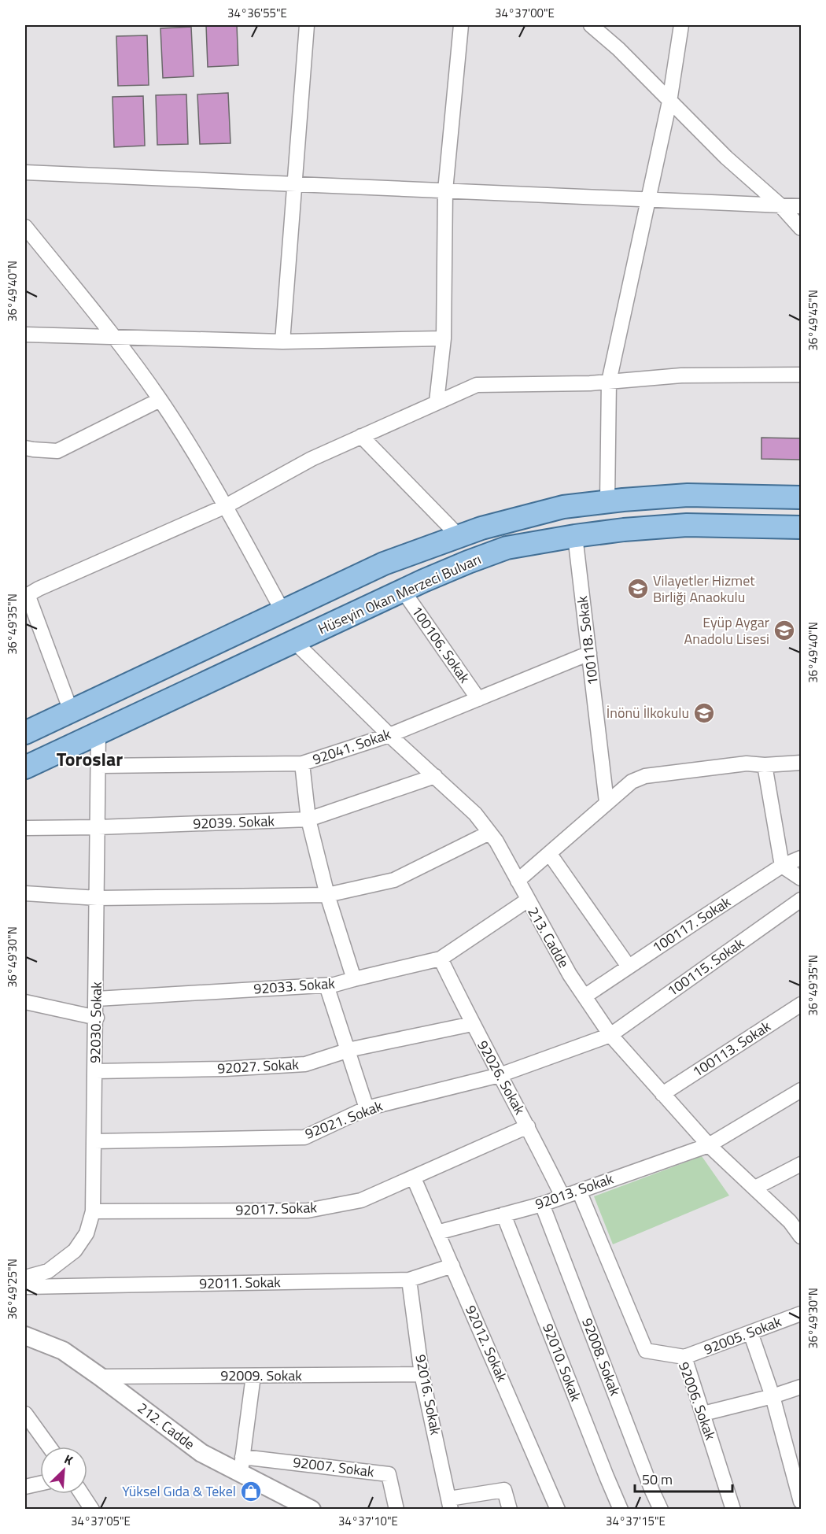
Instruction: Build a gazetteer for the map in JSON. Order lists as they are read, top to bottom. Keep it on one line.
{"streets":{"main road":["Hüseyin Okan Merzeci Bulvarı"],"street":["100118. Sokak","100106. Sokak","92041. Sokak","92039. Sokak","100117. Sokak","213. Cadde","100115. Sokak","92033. Sokak","92030. Sokak","100113. Sokak","92027. Sokak","92026. Sokak","92021. Sokak","92013. Sokak","92017. Sokak","92011. Sokak","92005. Sokak","92012. Sokak","92008. Sokak","92010. Sokak","92009. Sokak","92016. Sokak","92006. Sokak","212. Cadde","92007. Sokak"]},"crossings":[["Hüseyin Okan Merzeci Bulvarı","100118. Sokak"],["Hüseyin Okan Merzeci Bulvarı","100106. Sokak"],["Hüseyin Okan Merzeci Bulvarı","213. Cadde"],["Hüseyin Okan Merzeci Bulvarı","92030. Sokak"],["100118. Sokak","92041. Sokak"],["100106. Sokak","92041. Sokak"],["92041. Sokak","213. Cadde"],["92041. Sokak","92030. Sokak"],["92039. Sokak","213. Cadde"],["92039. Sokak","92030. Sokak"],["100117. Sokak","213. Cadde"],["213. Cadde","100115. Sokak"],["213. Cadde","92033. Sokak"],["213. Cadde","100113. Sokak"],["213. Cadde","92021. Sokak"],["213. Cadde","92013. Sokak"],["100115. Sokak","92021. Sokak"],["92033. Sokak","92030. Sokak"],["92033. Sokak","92026. Sokak"],["92030. Sokak","92027. Sokak"],["92030. Sokak","92021. Sokak"],["92030. Sokak","92017. Sokak"],["92027. Sokak","92026. Sokak"],["92026. Sokak","92021. Sokak"],["92026. Sokak","92013. Sokak"],["92026. Sokak","92017. Sokak"],["92013. Sokak","92012. Sokak"],["92013. Sokak","92008. Sokak"],["92013. Sokak","92010. Sokak"],["92013. Sokak","92006. Sokak"],["92017. Sokak","92012. Sokak"],["92011. Sokak","92012. Sokak"],["92011. Sokak","92016. Sokak"],["92005. Sokak","92006. Sokak"],["92009. Sokak","92016. Sokak"],["92009. Sokak","212. Cadde"],["212. Cadde","92007. Sokak"]],"districts":["Toroslar"],"places":{"school or university":["Vilayetler Hizmet Birliği Anaokulu","Eyüp Aygar Anadolu Lisesi","İnönü İlkokulu"],"shop":["Yüksel Gıda & Tekel"]},"scale_bar":"50 m","north":"top right","coordinates":["34°36'55\"E","34°37'00\"E","36°49'40\"N","36°49'45\"N","36°49'35\"N","36°49'30\"N","36°49'25\"N","34°37'05\"E","34°37'10\"E","34°37'15\"E"]}
